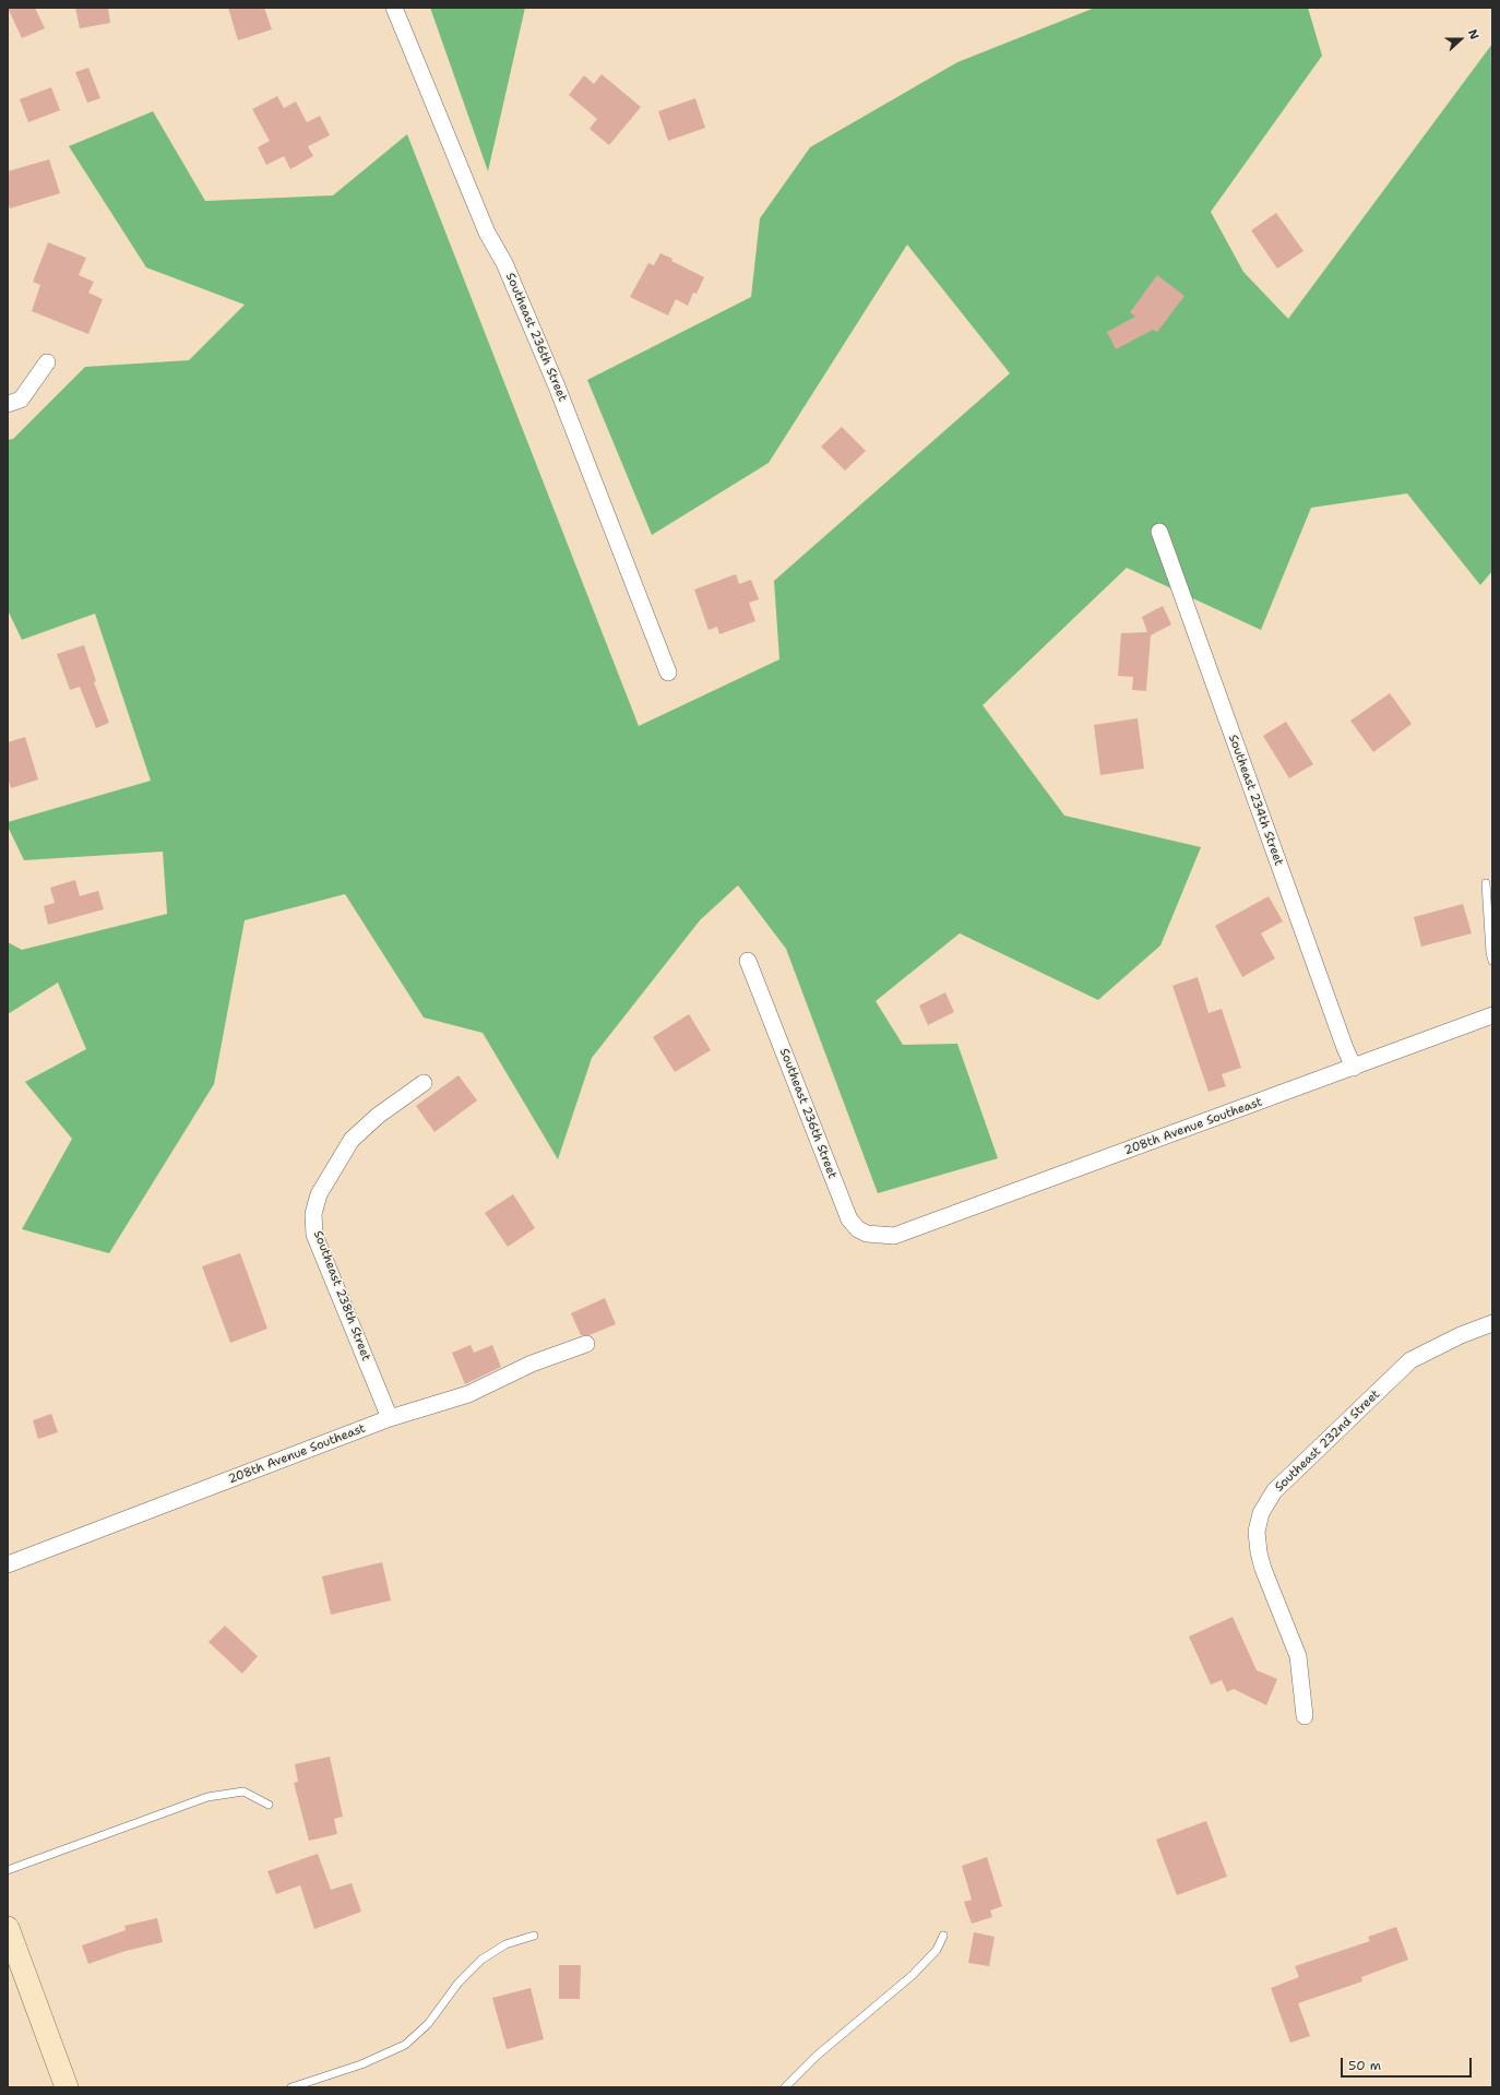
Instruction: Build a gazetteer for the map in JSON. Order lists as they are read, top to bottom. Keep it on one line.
{"streets":{"street":["Southeast 236th Street","Southeast 234th Street","208th Avenue Southeast","Southeast 238th Street","Southeast 232nd Street"]},"crossings":[["Southeast 236th Street","208th Avenue Southeast"],["Southeast 234th Street","208th Avenue Southeast"],["208th Avenue Southeast","Southeast 238th Street"]],"scale_bar":"50 m","north":"right"}
